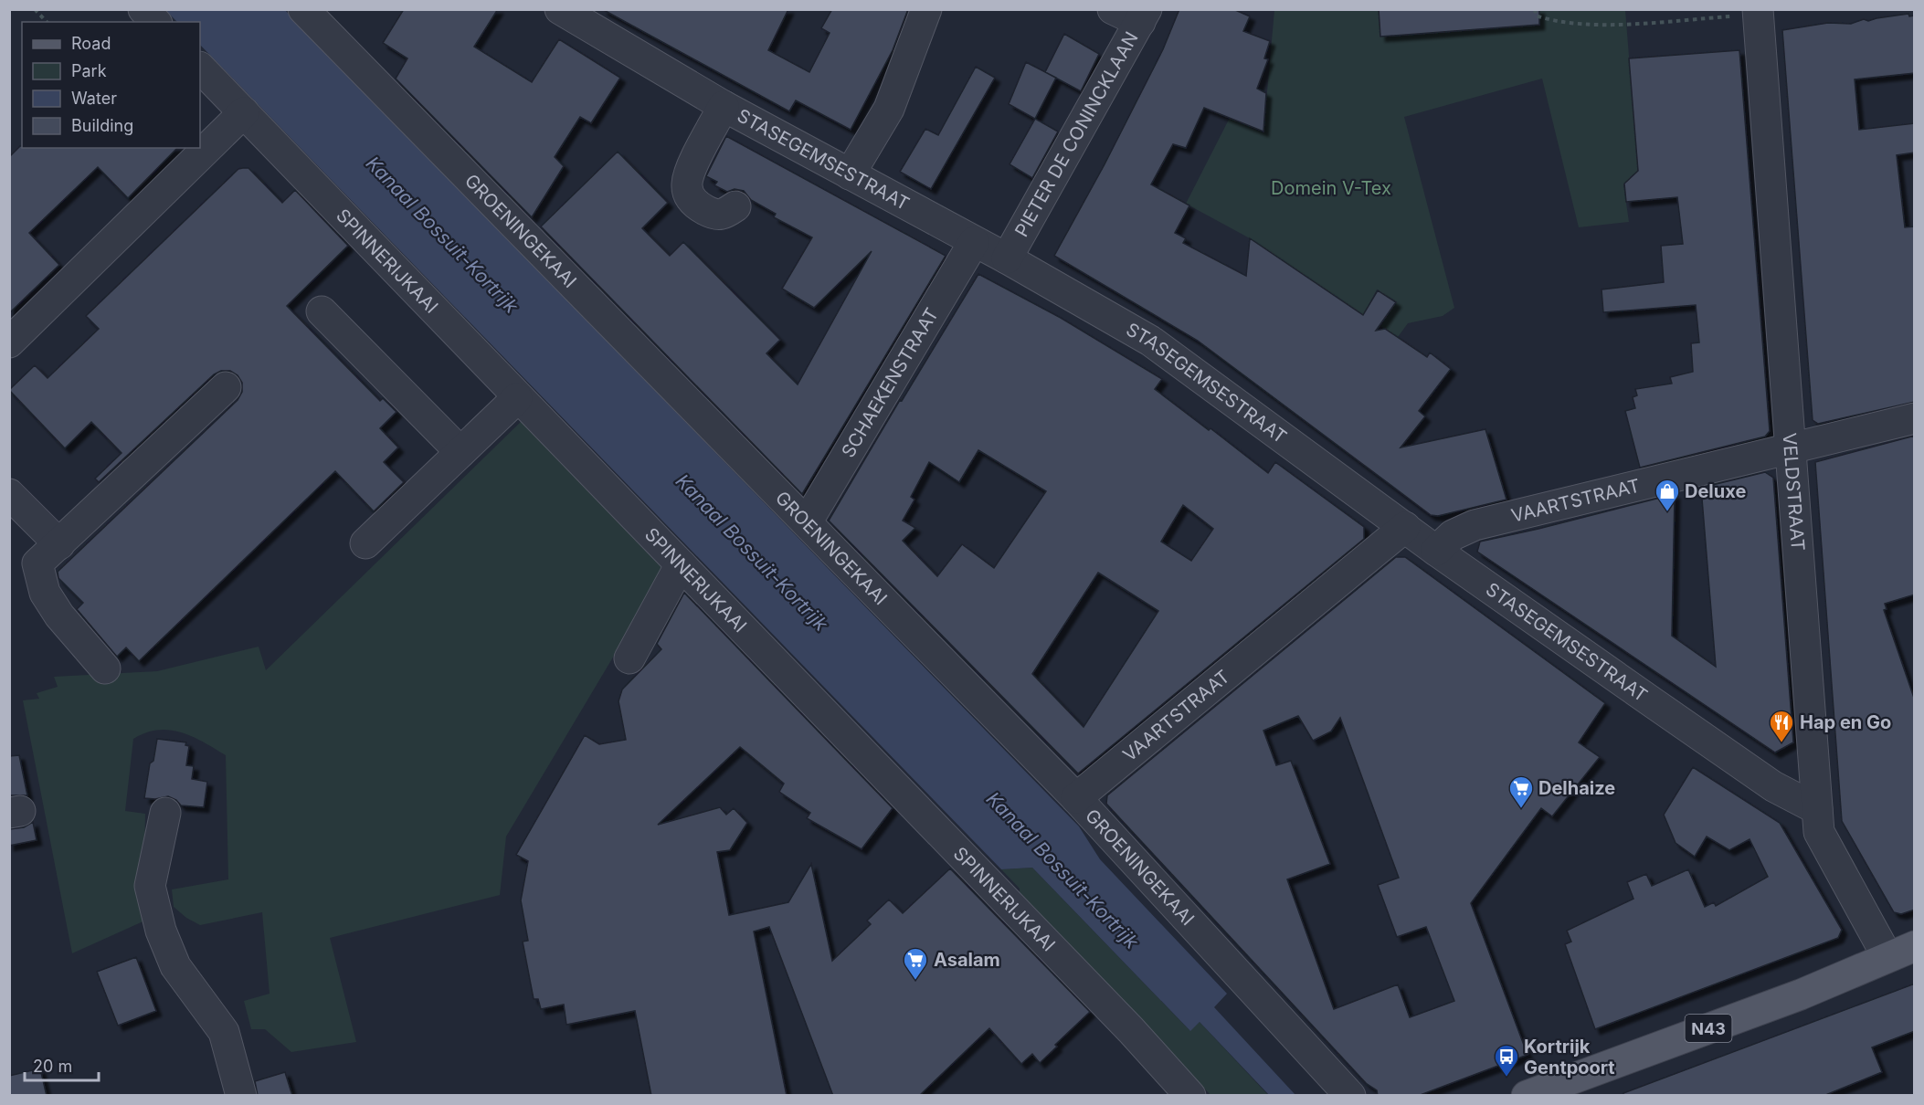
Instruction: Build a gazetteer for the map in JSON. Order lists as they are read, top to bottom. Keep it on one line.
{"streets":{"main road":["N43"],"street":["PIETER DE CONINCKLAAN","STASEGEMSESTRAAT","GROENINGEKAAI","SPINNERIJKAAI","SCHAEKENSTRAAT","VELDSTRAAT","VAARTSTRAAT"]},"crossings":[["PIETER DE CONINCKLAAN","STASEGEMSESTRAAT"],["STASEGEMSESTRAAT","SCHAEKENSTRAAT"],["STASEGEMSESTRAAT","VELDSTRAAT"],["STASEGEMSESTRAAT","VAARTSTRAAT"],["GROENINGEKAAI","SCHAEKENSTRAAT"],["GROENINGEKAAI","VAARTSTRAAT"],["VELDSTRAAT","VAARTSTRAAT"],["VELDSTRAAT","N43"]],"water":["Kanaal Bossuit-Kortrijk"],"parks":["Domein V-Tex"],"places":{"shop":["Deluxe"],"restaurant":["Hap en Go"],"supermarket":["Delhaize","Asalam"],"bus stop":["Kortrijk Gentpoort"]},"legend":["Road","Park","Water","Building"],"scale_bar":"20 m"}
